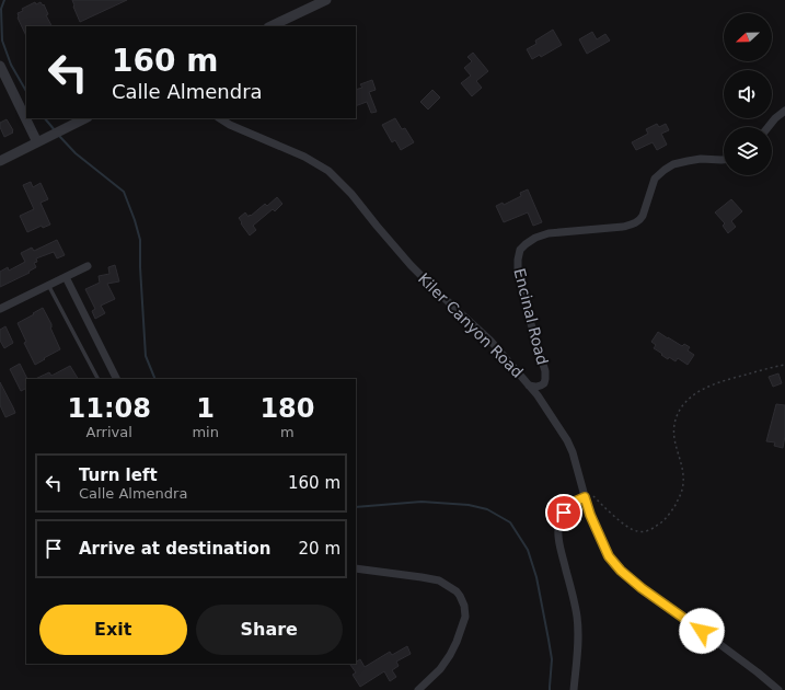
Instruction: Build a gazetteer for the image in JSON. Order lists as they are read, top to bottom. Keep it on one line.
{"streets":{"street":["Encinal Road","Kiler Canyon Road"]},"crossings":[["Encinal Road","Kiler Canyon Road"]],"north":"left","page":{"turn":["160 m","Calle Almendra"],"eta":["11:08","Arrival","1","min","180","m"],"list":[{"name":"Turn left","note":"Calle Almendra","value":"160 m"},{"name":"Arrive at destination","value":"20 m"}],"buttons":["Exit","Share"]}}
